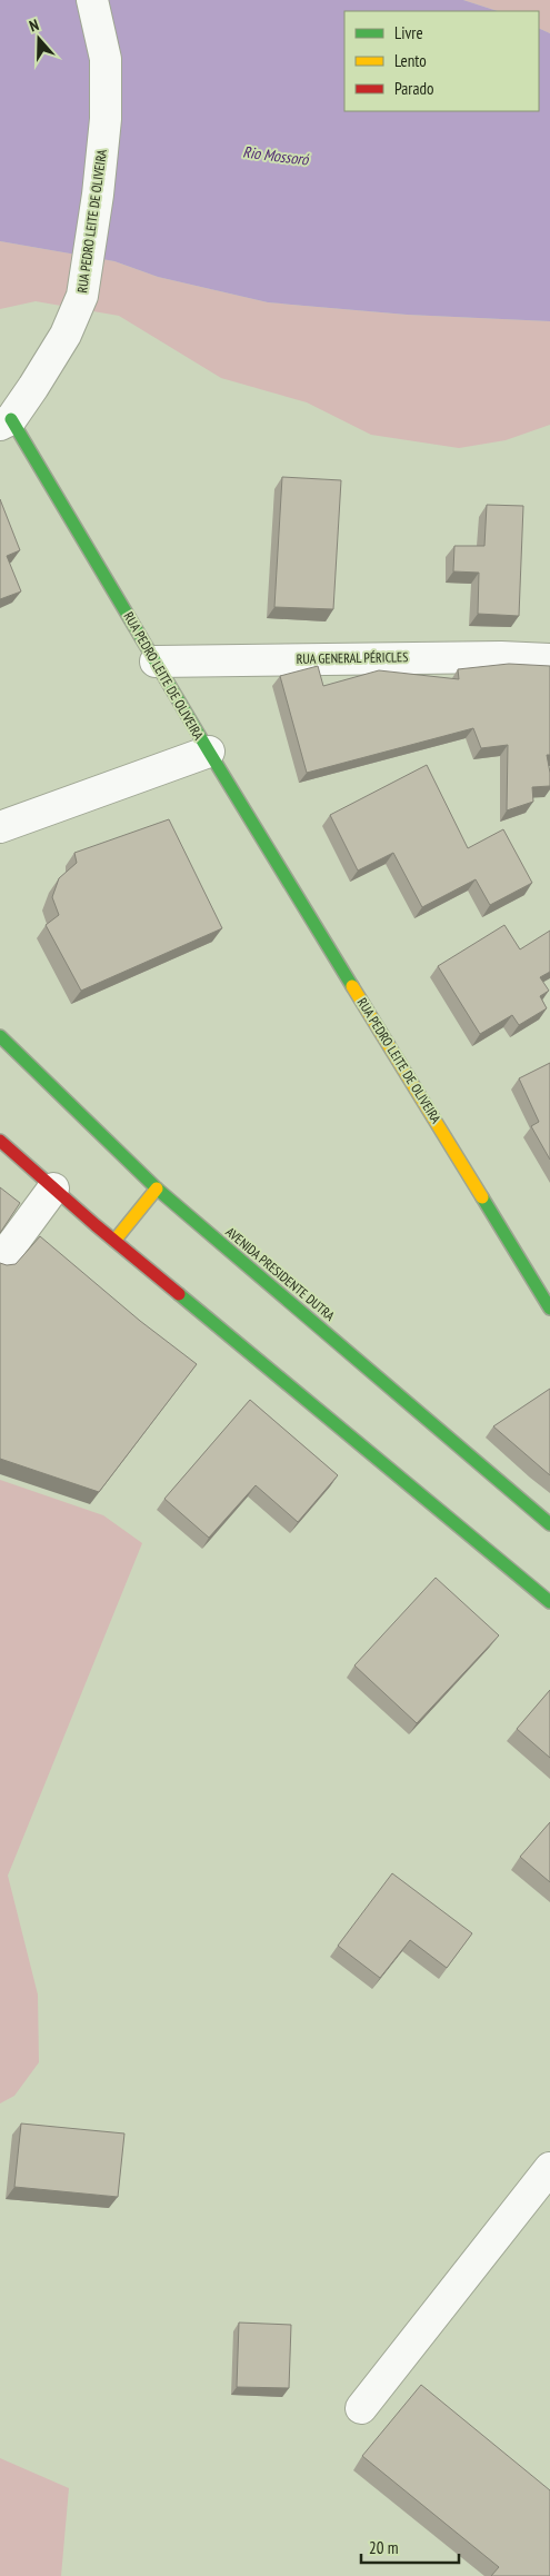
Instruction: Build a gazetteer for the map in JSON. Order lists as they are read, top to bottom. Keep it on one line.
{"streets":{"main road":["RUA PEDRO LEITE DE OLIVEIRA","AVENIDA PRESIDENTE DUTRA"],"street":["RUA GENERAL PÉRICLES"]},"crossings":[["RUA PEDRO LEITE DE OLIVEIRA","RUA GENERAL PÉRICLES"]],"water":["Rio Mossoró"],"legend":["Livre","Lento","Parado"],"scale_bar":"20 m","north":"top"}
